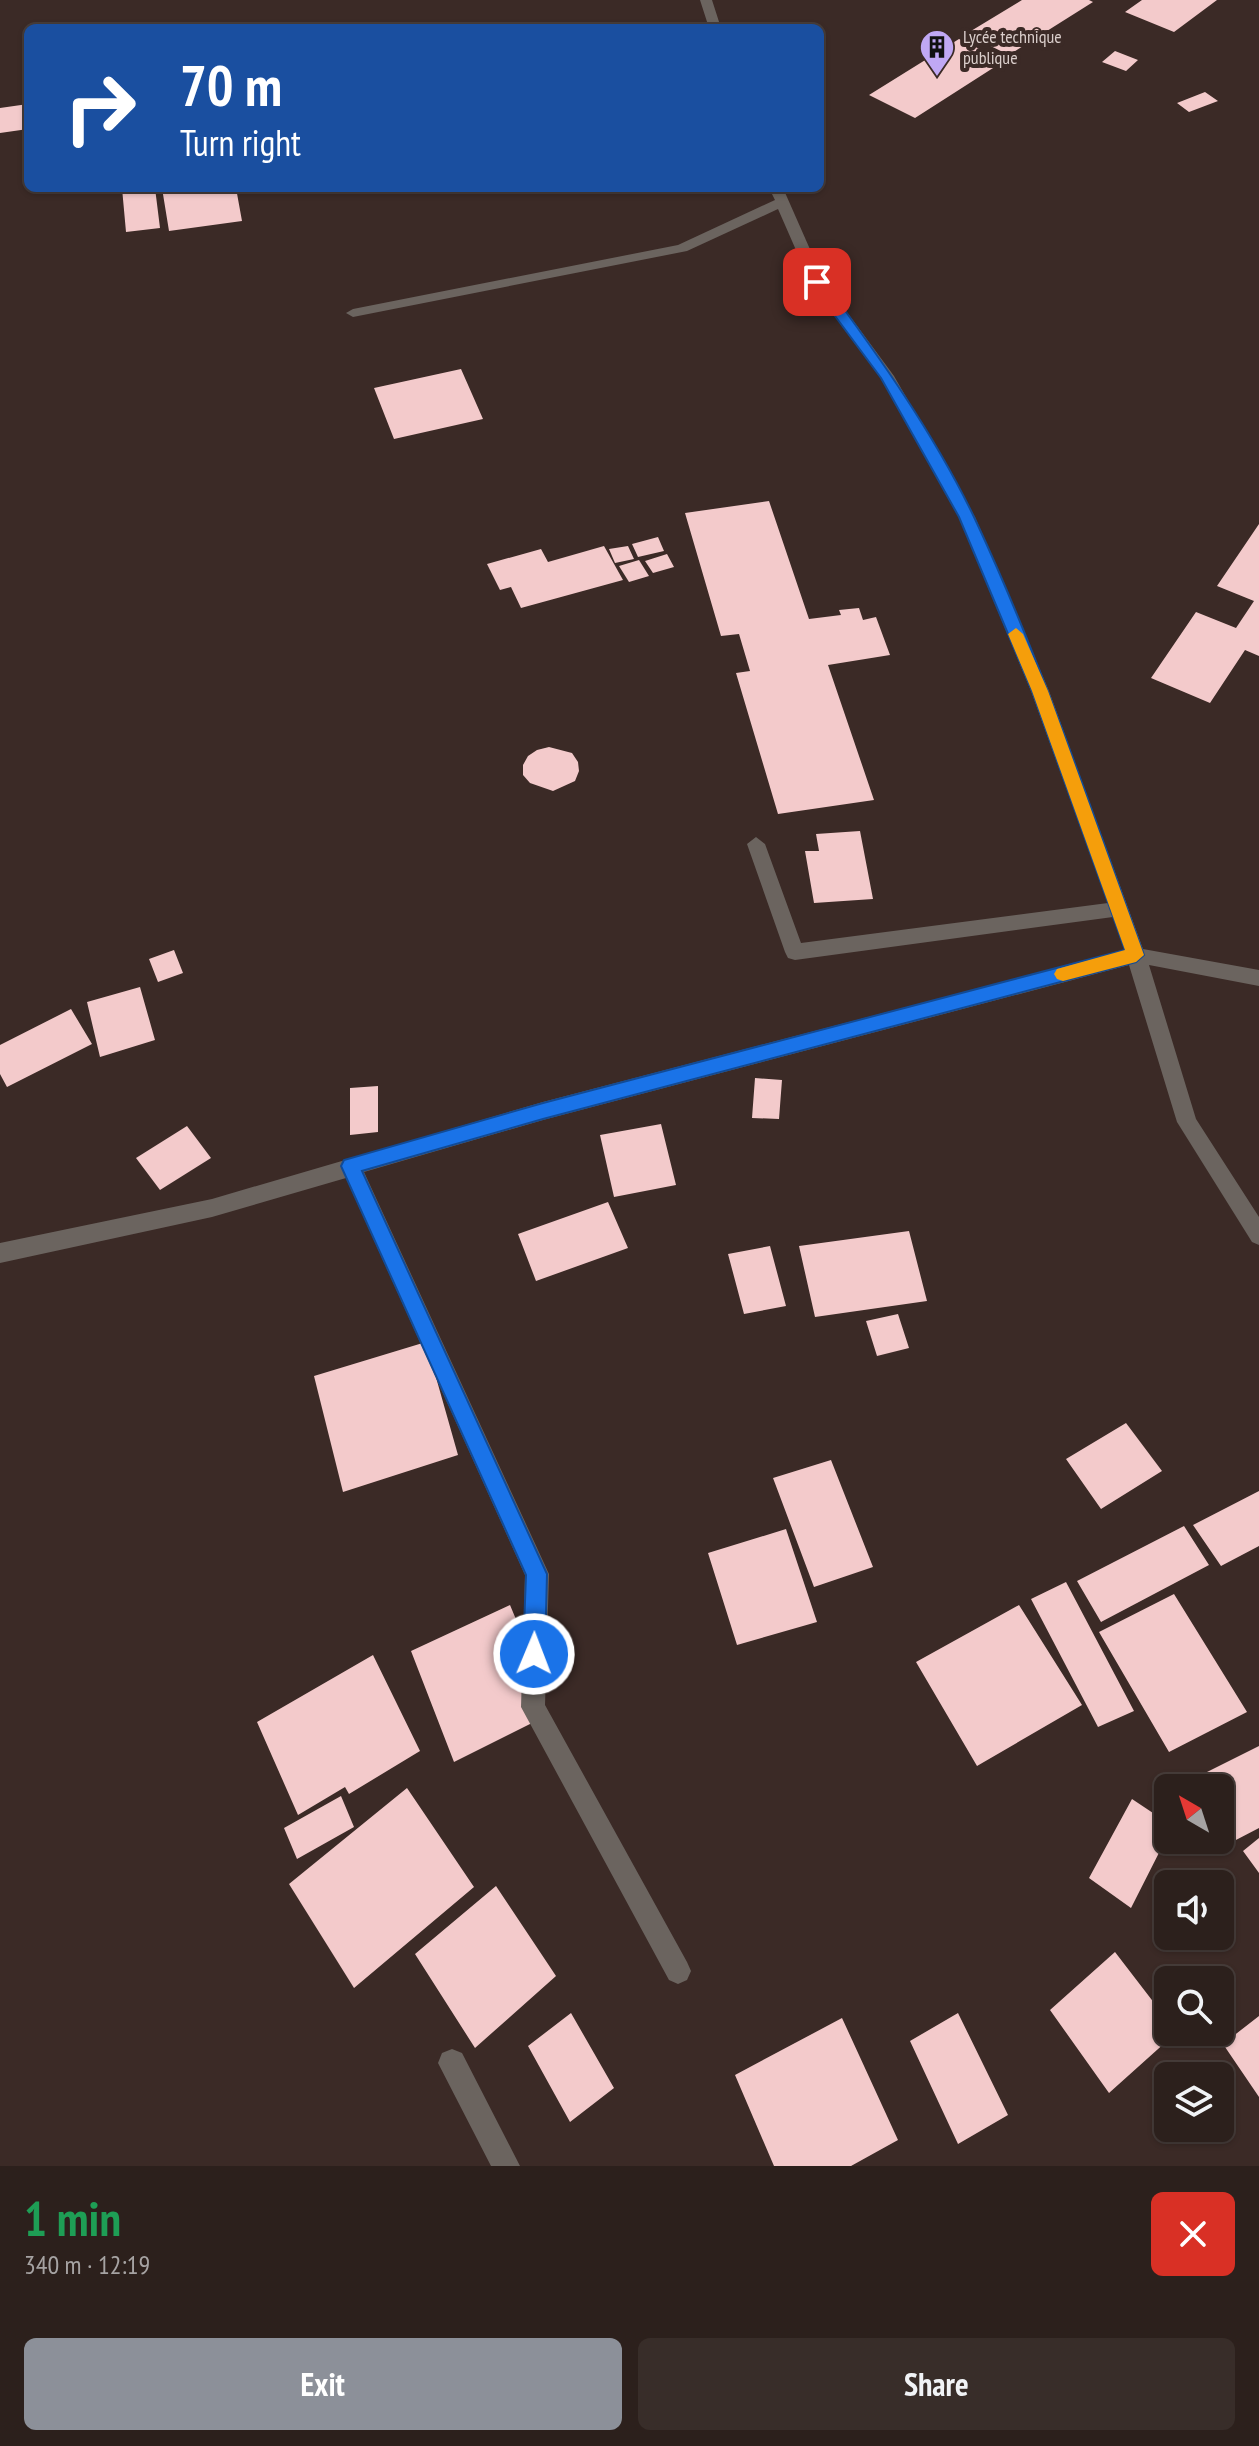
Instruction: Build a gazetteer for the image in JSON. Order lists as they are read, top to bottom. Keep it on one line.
{"places":{"building":["Lycée technique publique"]},"north":"top left","page":{"turn":["70 m","Turn right"],"heading":["1 min","340 m · 12:19"],"buttons":["Exit","Share"]}}
